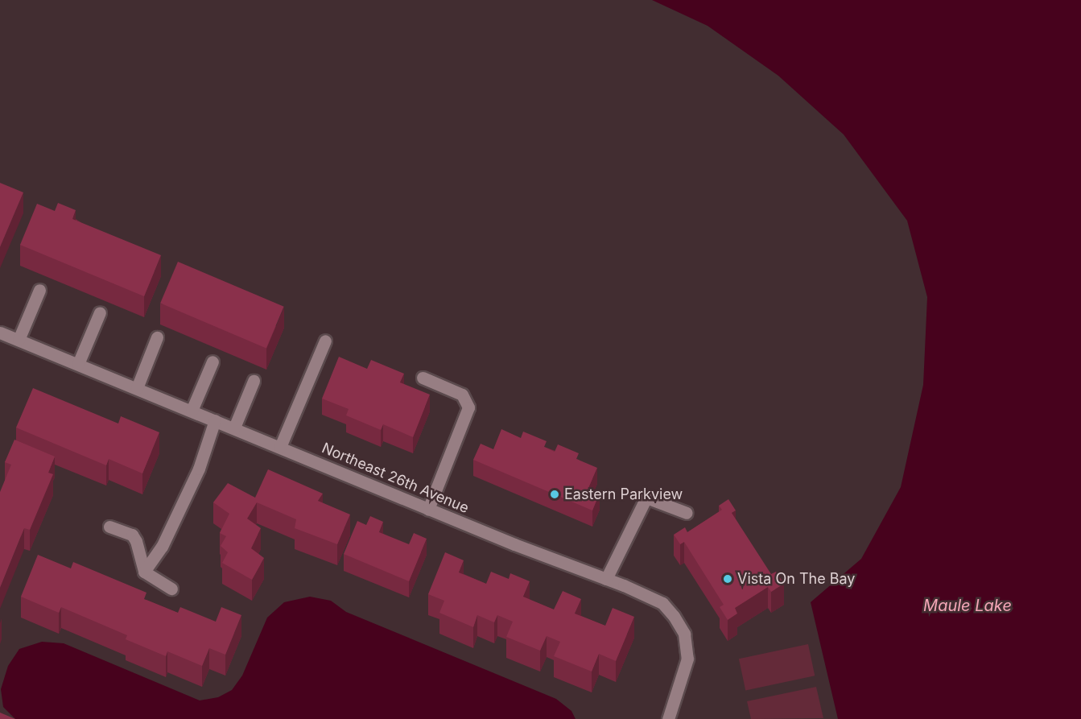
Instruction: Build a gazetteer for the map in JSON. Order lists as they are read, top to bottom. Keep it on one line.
{"streets":{"street":["Northeast 26th Avenue"]},"water":["Maule Lake"],"places":["Eastern Parkview","Vista On The Bay"]}
